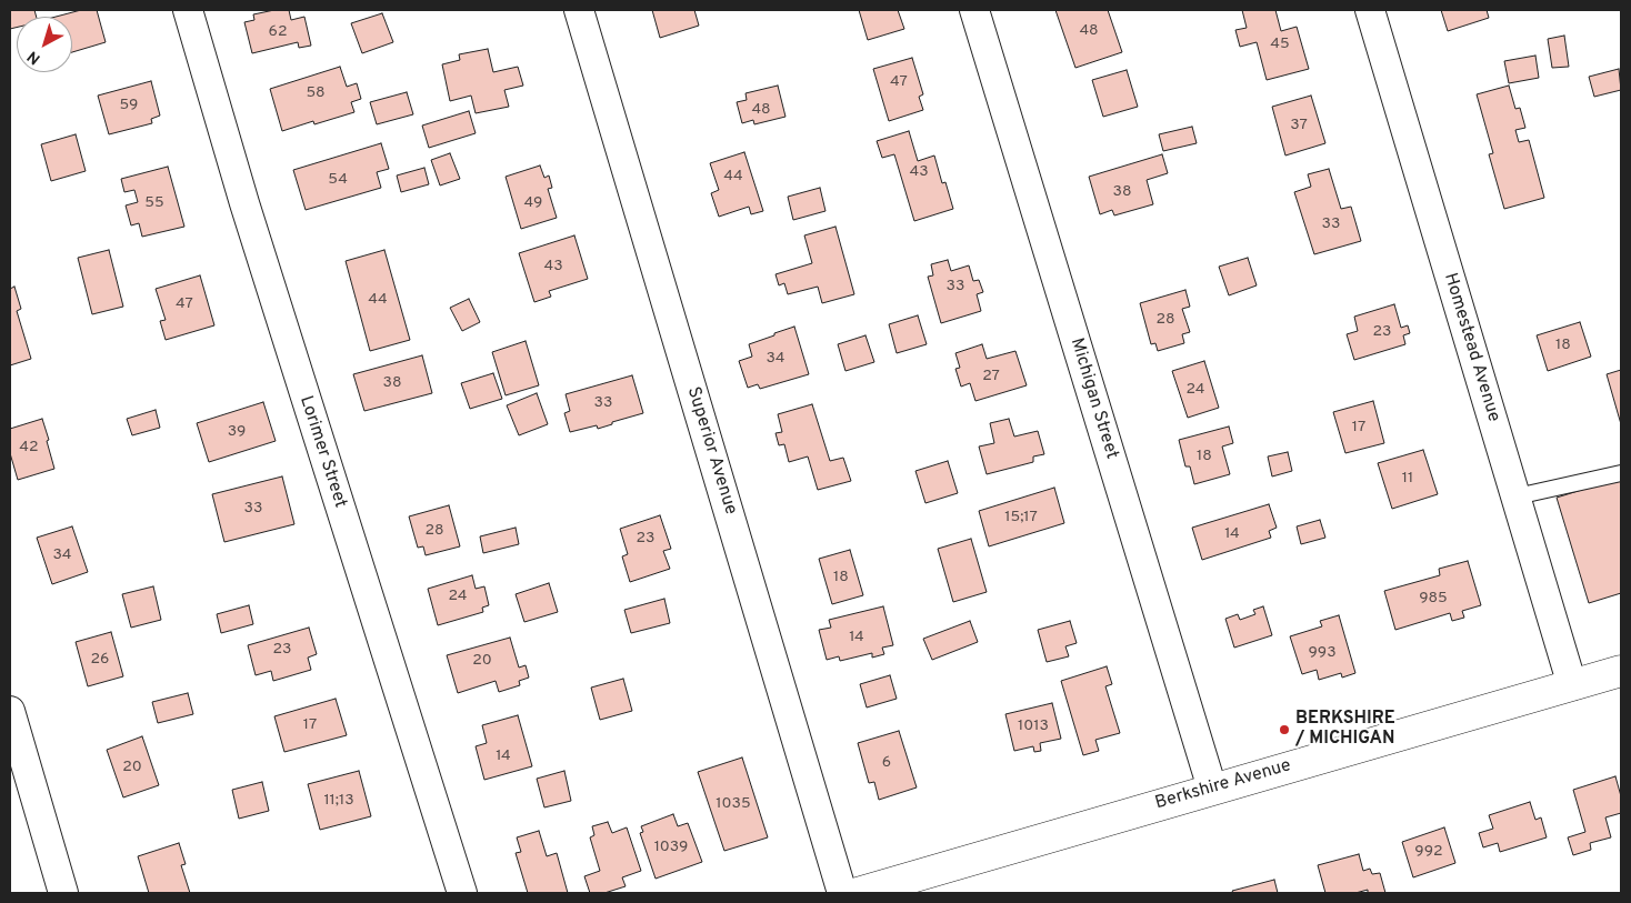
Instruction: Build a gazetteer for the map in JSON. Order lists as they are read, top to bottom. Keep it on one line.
{"streets":{"main road":["Berkshire Avenue"],"street":["Homestead Avenue","Michigan Street","Superior Avenue","Lorimer Street"]},"crossings":[["Homestead Avenue","Berkshire Avenue"],["Michigan Street","Berkshire Avenue"]],"places":["BERKSHIRE / MICHIGAN"],"house_numbers":["48","62","45","47","58","59","48","37","43","44","54","38","55","49","33","43","33","44","47","28","23","18","34","27","38","24","33","17","39","42","18","11","33","15;17","28","14","23","34","18","24","985","14","23","993","26","20","17","1013","14","6","20","11;13","1035","1039","992"],"north":"bottom left"}
